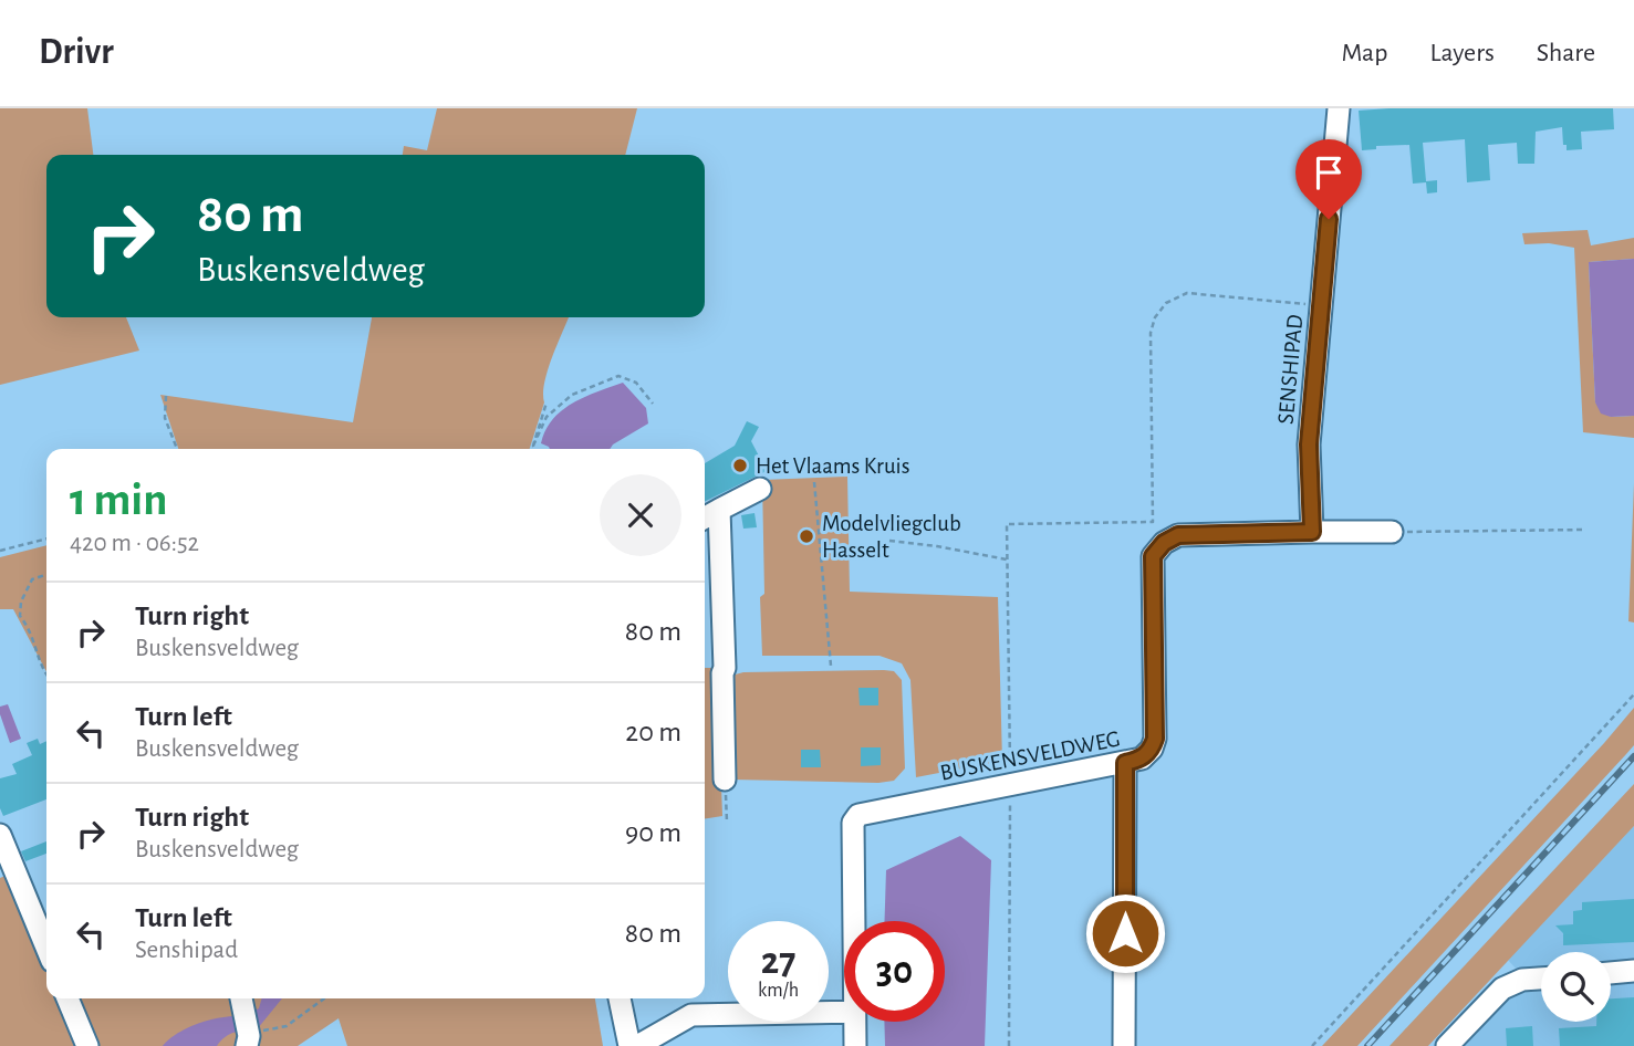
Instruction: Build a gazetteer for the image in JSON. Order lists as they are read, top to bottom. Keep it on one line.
{"streets":{"street":["SENSHIPAD","BUSKENSVELDWEG"]},"crossings":[["SENSHIPAD","BUSKENSVELDWEG"]],"places":["Het Vlaams Kruis","Modelvliegclub Hasselt"],"page":{"header":"Drivr","nav":["Map","Layers","Share"],"turn":["80 m","Buskensveldweg"],"heading":["1 min","420 m · 06:52"],"list":[{"name":"Turn right","note":"Buskensveldweg","value":"80 m"},{"name":"Turn left","note":"Buskensveldweg","value":"20 m"},{"name":"Turn right","note":"Buskensveldweg","value":"90 m"},{"name":"Turn left","note":"Senshipad","value":"80 m"}],"speed":"27 km/h","limit":"30"}}
